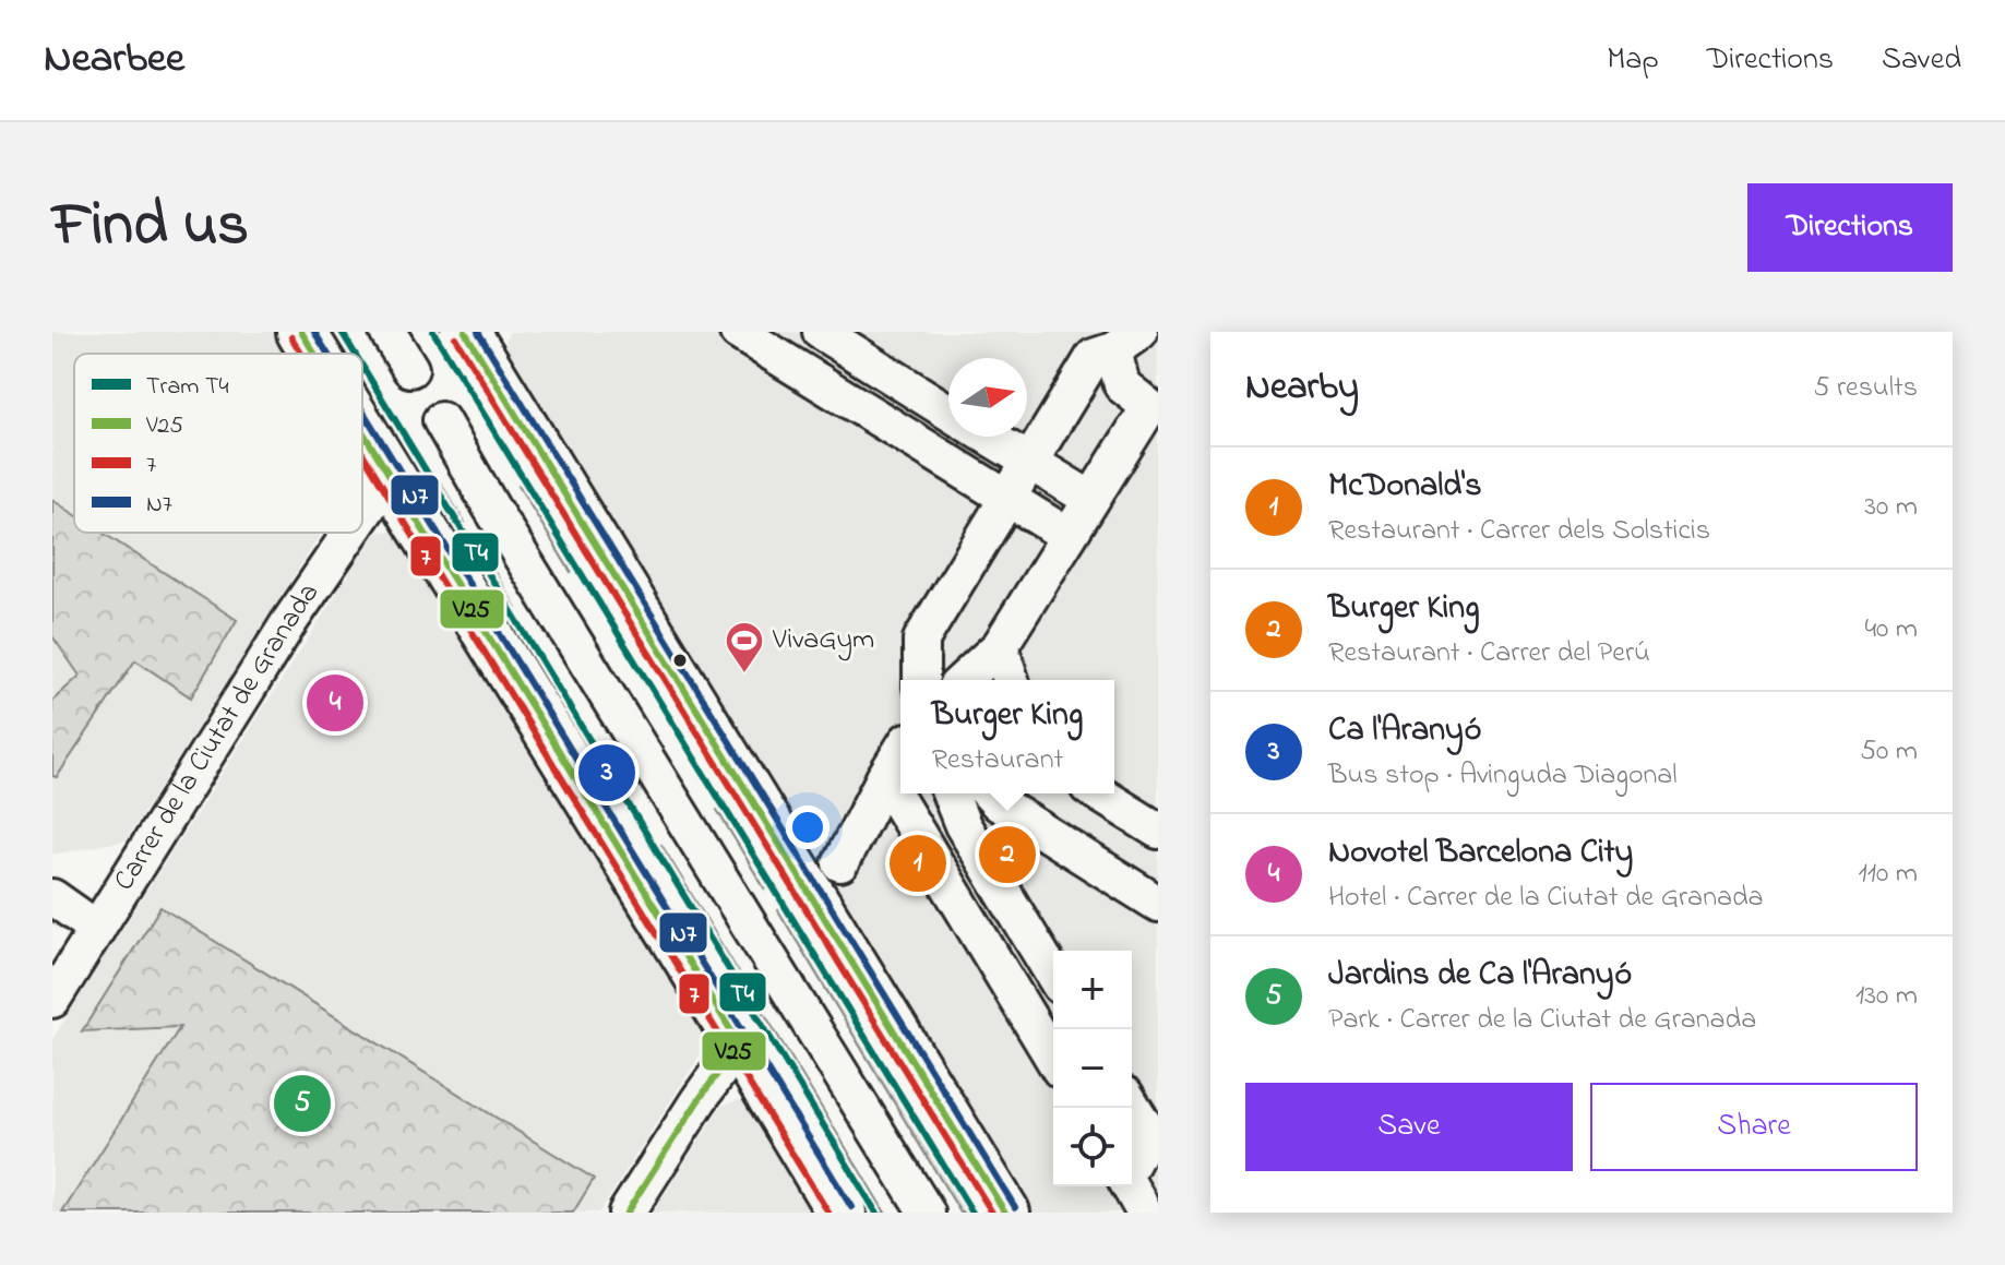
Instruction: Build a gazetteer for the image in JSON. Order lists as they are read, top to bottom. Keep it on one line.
{"streets":{"street":["Carrer de la Ciutat de Granada"]},"places":{"sports":["VivaGym"]},"lines":["tram line T4","transit line V25","transit line N7","transit line 7"],"legend":["Tram T4","V25","7","N7"],"north":"right","page":{"header":"Nearbee","nav":["Map","Directions","Saved"],"title":"Find us","buttons":["Directions",["Save","Share"]],"heading":["Nearby","5 results"],"list":[{"mark":"1","name":"McDonald's","note":"Restaurant · Carrer dels Solsticis","value":"30 m"},{"mark":"2","name":"Burger King","note":"Restaurant · Carrer del Perú","value":"40 m"},{"mark":"3","name":"Ca l'Aranyó","note":"Bus stop · Avinguda Diagonal","value":"50 m"},{"mark":"4","name":"Novotel Barcelona City","note":"Hotel · Carrer de la Ciutat de Granada","value":"110 m"},{"mark":"5","name":"Jardins de Ca l'Aranyó","note":"Park · Carrer de la Ciutat de Granada","value":"130 m"}],"pins":["4","3","2","1","5"],"popup":["Burger King","Restaurant"],"map_buttons":["+","−"]}}
